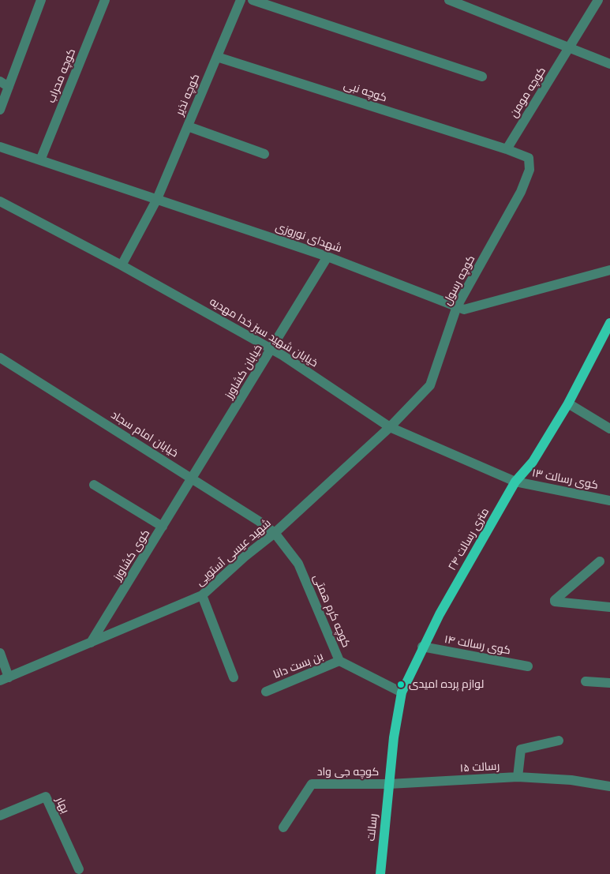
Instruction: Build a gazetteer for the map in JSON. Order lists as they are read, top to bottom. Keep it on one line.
{"streets":{"main road":["۲۴ متری رسالت","رسالت"],"street":["کوچه محراب","کوچه نبی","کوچه مومن","کوچه نذیر","شهدای نوروزی","کوچه رسول","خیابان شهید سبز خدا مهدیه","خیابان کشاورز","خیابان امام سجاد","کوی رسالت ۱۳","شهید عیسی آستویی","کوی کشاورز","کوچه کرم همتی","کوی رسالت ۱۴","بن بست دانا","رسالت ۱۵","کوچه جی واد","بهار"]},"crossings":[["کوچه محراب","شهدای نوروزی"],["کوچه نبی","کوچه مومن"],["کوچه نبی","کوچه نذیر"],["کوچه نبی","کوچه رسول"],["کوچه مومن","کوچه رسول"],["کوچه نذیر","شهدای نوروزی"],["کوچه نذیر","خیابان شهید سبز خدا مهدیه"],["شهدای نوروزی","کوچه رسول"],["شهدای نوروزی","خیابان کشاورز"],["کوچه رسول","خیابان شهید سبز خدا مهدیه"],["کوچه رسول","شهید عیسی آستویی"],["خیابان شهید سبز خدا مهدیه","خیابان کشاورز"],["خیابان شهید سبز خدا مهدیه","کوی رسالت ۱۳"],["خیابان شهید سبز خدا مهدیه","۲۴ متری رسالت"],["خیابان شهید سبز خدا مهدیه","شهید عیسی آستویی"],["خیابان کشاورز","خیابان امام سجاد"],["خیابان کشاورز","کوی کشاورز"],["خیابان امام سجاد","شهید عیسی آستویی"],["خیابان امام سجاد","کوی کشاورز"],["خیابان امام سجاد","کوچه کرم همتی"],["کوی رسالت ۱۳","۲۴ متری رسالت"],["۲۴ متری رسالت","کوچه کرم همتی"],["۲۴ متری رسالت","کوی رسالت ۱۴"],["۲۴ متری رسالت","رسالت ۱۵"],["۲۴ متری رسالت","کوچه جی واد"],["۲۴ متری رسالت","رسالت"],["شهید عیسی آستویی","کوی کشاورز"],["شهید عیسی آستویی","کوچه کرم همتی"],["کوچه کرم همتی","بن بست دانا"],["رسالت ۱۵","کوچه جی واد"],["رسالت ۱۵","رسالت"],["کوچه جی واد","رسالت"]],"places":["لوازم پرده امیدی"]}
